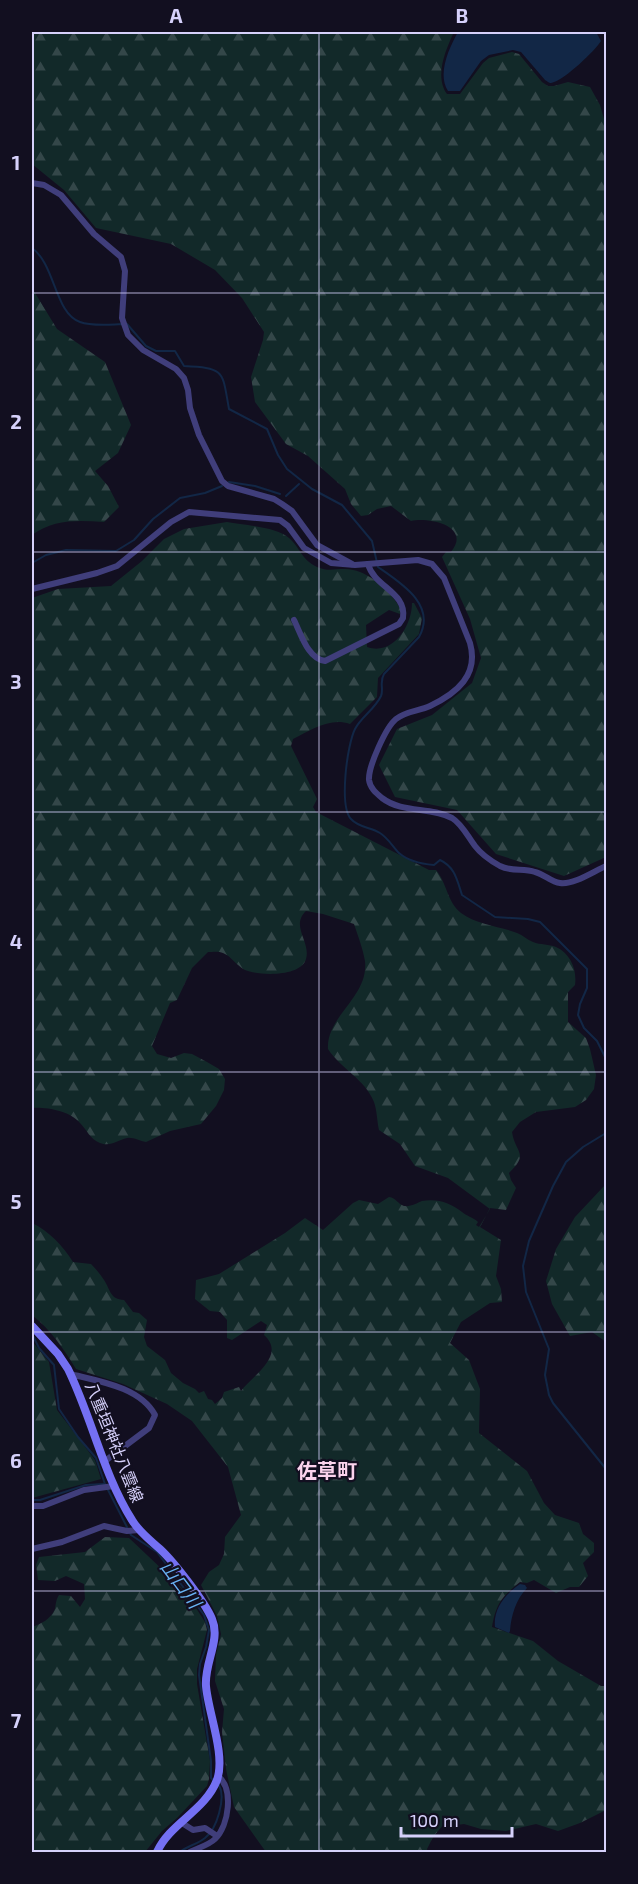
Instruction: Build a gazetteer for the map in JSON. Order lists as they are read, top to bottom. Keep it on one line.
{"streets":{"main road":["八重垣神社八雲線"]},"districts":["佐草町"],"water":["山口川"],"scale_bar":"100 m","grid":{"columns":["A","B"],"rows":["1","2","3","4","5","6","7"]}}
